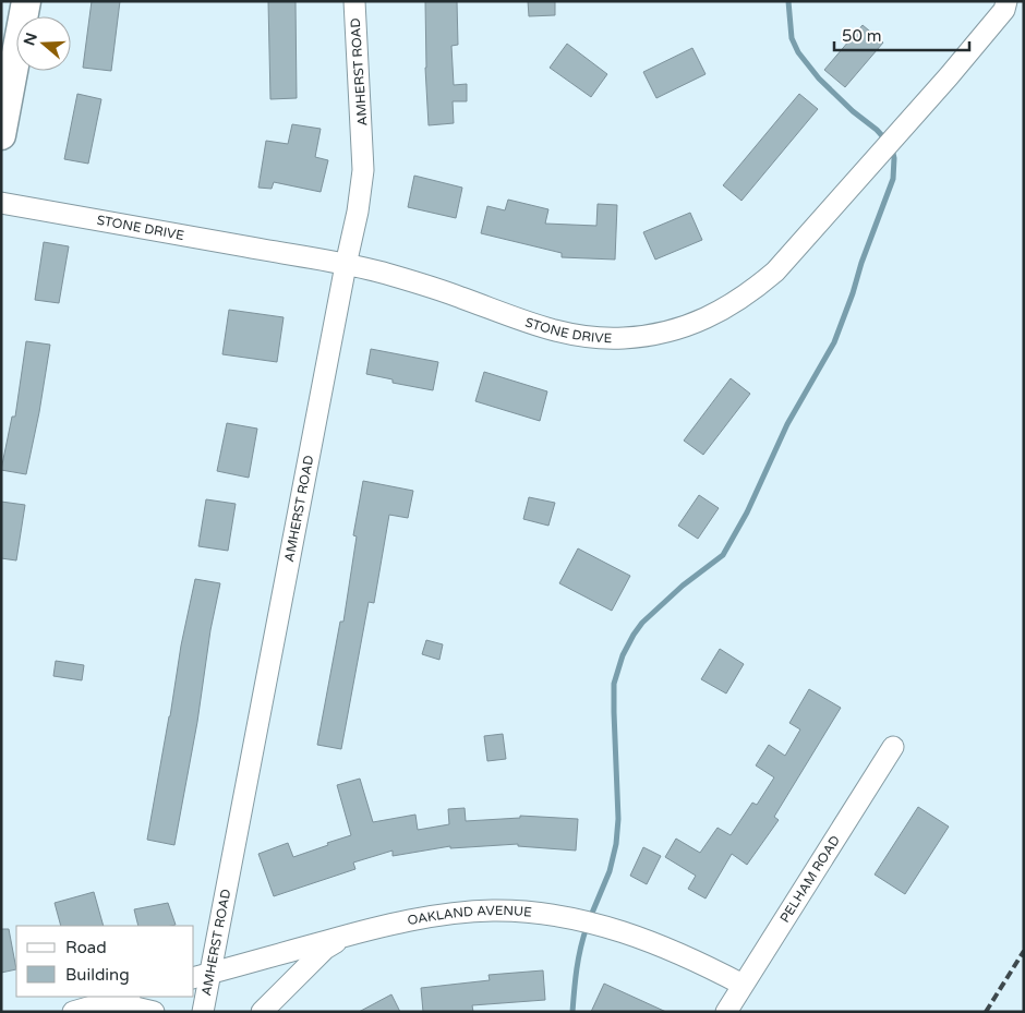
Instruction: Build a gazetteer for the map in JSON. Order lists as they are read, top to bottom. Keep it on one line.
{"streets":{"street":["AMHERST ROAD","STONE DRIVE","PELHAM ROAD","OAKLAND AVENUE"]},"crossings":[["AMHERST ROAD","STONE DRIVE"],["AMHERST ROAD","OAKLAND AVENUE"],["PELHAM ROAD","OAKLAND AVENUE"]],"legend":["Road","Building"],"scale_bar":"50 m","north":"left"}
